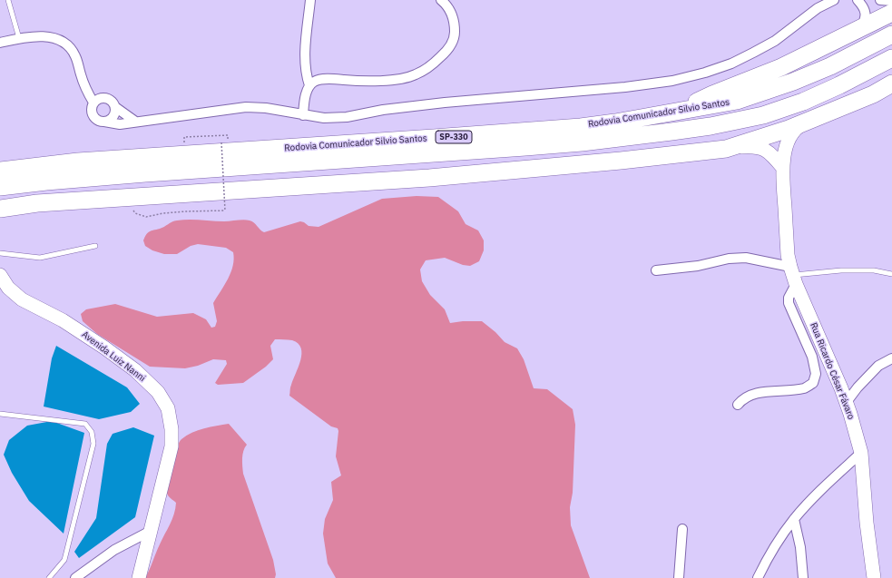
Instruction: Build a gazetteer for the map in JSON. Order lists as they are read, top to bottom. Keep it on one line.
{"streets":{"highway":["Rodovia Comunicador Silvio Santos","SP-330"],"street":["Avenida Luiz Nanni","Rua Ricardo César Fávaro"]}}
